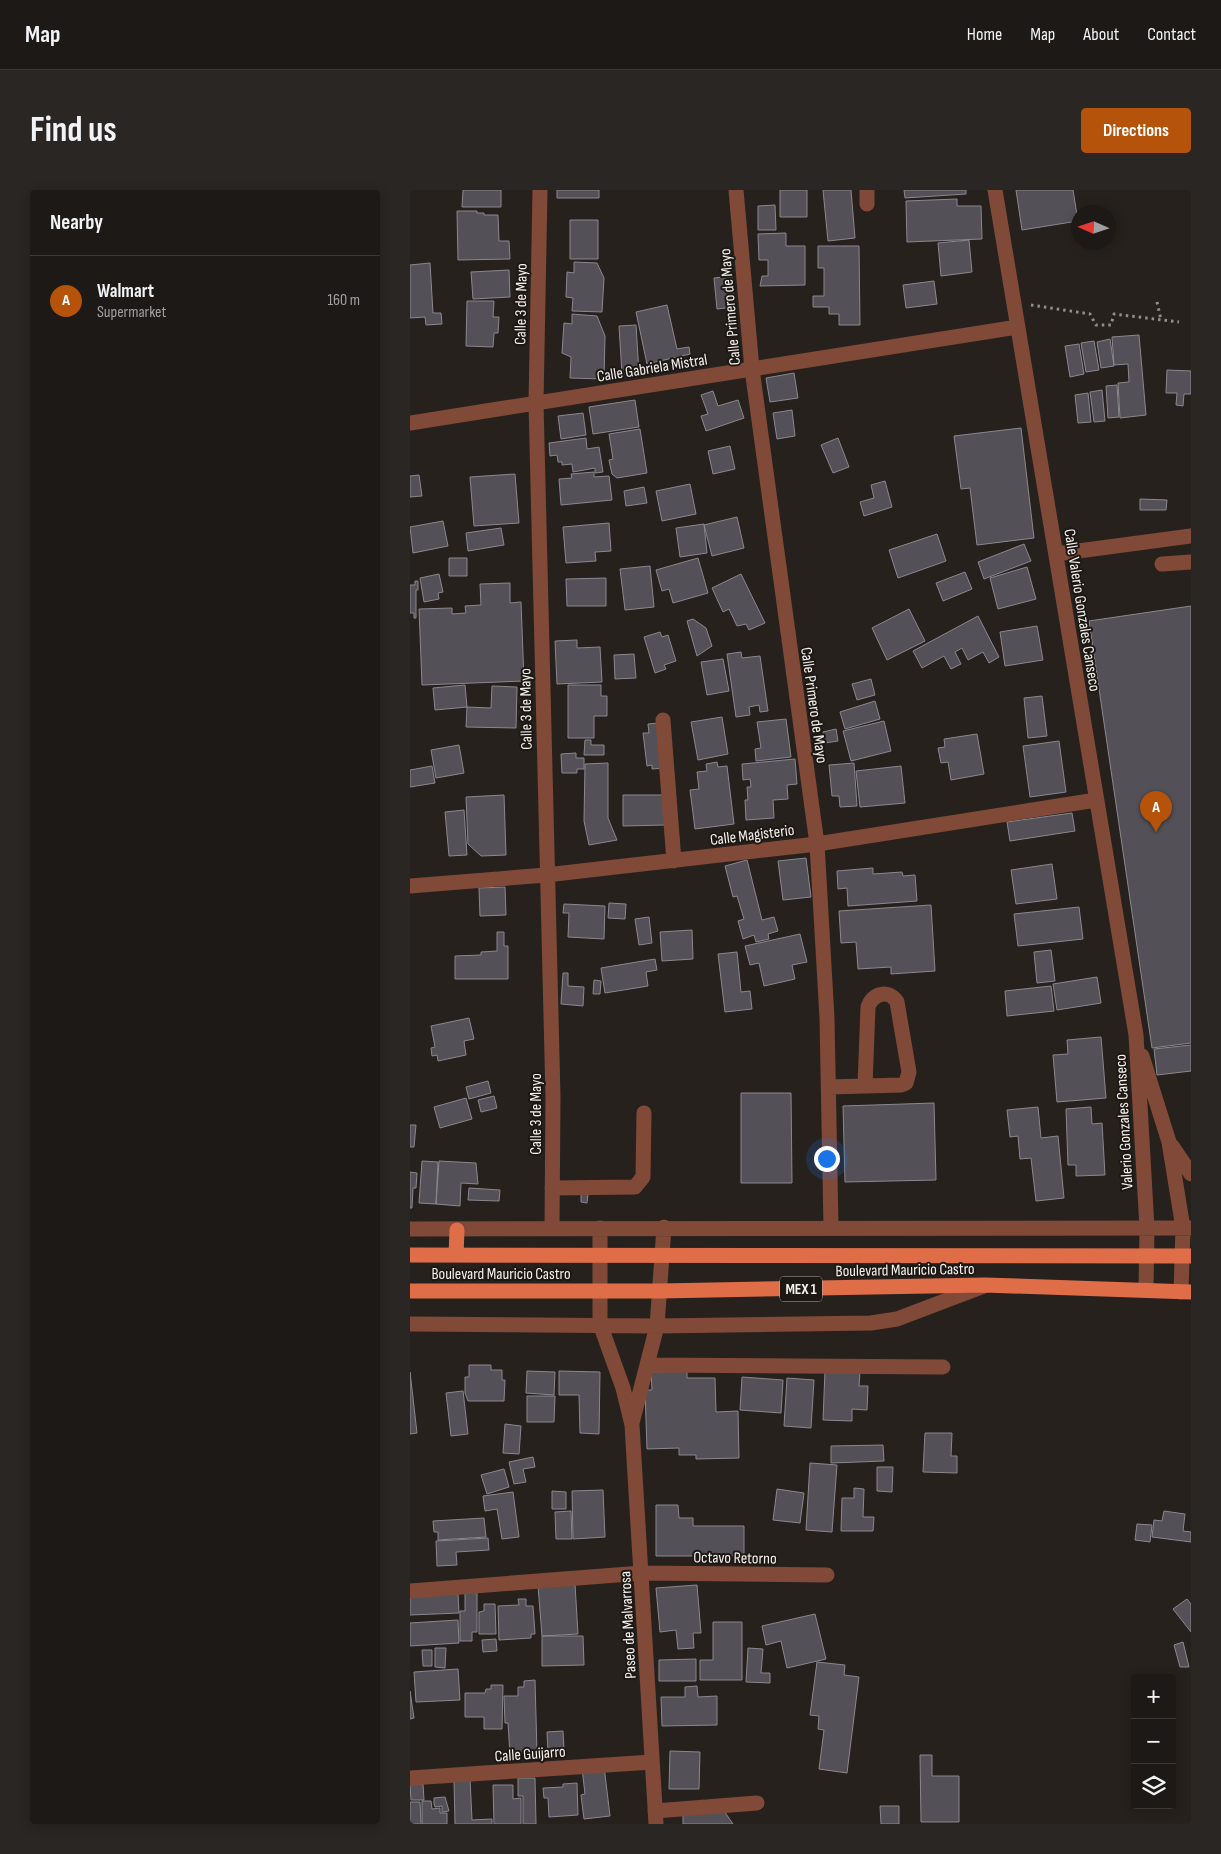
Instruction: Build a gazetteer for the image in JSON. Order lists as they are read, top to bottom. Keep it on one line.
{"streets":{"main road":["Boulevard Mauricio Castro","MEX 1"],"street":["Calle 3 de Mayo","Calle Primero de Mayo","Calle Gabriela Mistral","Calle Valerio Gonzales Canseco","Calle Magisterio","Valerio Gonzales Canseco","Octavo Retorno","Paseo de Malvarrosa","Calle Guijarro"]},"crossings":[["Calle 3 de Mayo","Calle Gabriela Mistral"],["Calle 3 de Mayo","Calle Magisterio"],["Calle Primero de Mayo","Calle Gabriela Mistral"],["Calle Primero de Mayo","Calle Magisterio"],["Calle Gabriela Mistral","Calle Valerio Gonzales Canseco"],["Calle Valerio Gonzales Canseco","Calle Magisterio"],["Calle Valerio Gonzales Canseco","Valerio Gonzales Canseco"],["Valerio Gonzales Canseco","Boulevard Mauricio Castro"],["Boulevard Mauricio Castro","Paseo de Malvarrosa"],["Octavo Retorno","Paseo de Malvarrosa"],["Paseo de Malvarrosa","Calle Guijarro"]],"north":"left","page":{"header":"Map","nav":["Home","Map","About","Contact"],"buttons":"Directions","title":"Find us","heading":"Nearby","list":[{"mark":"A","name":"Walmart","note":"Supermarket","value":"160 m"}],"pins":"A","map_buttons":["+","−"]}}
